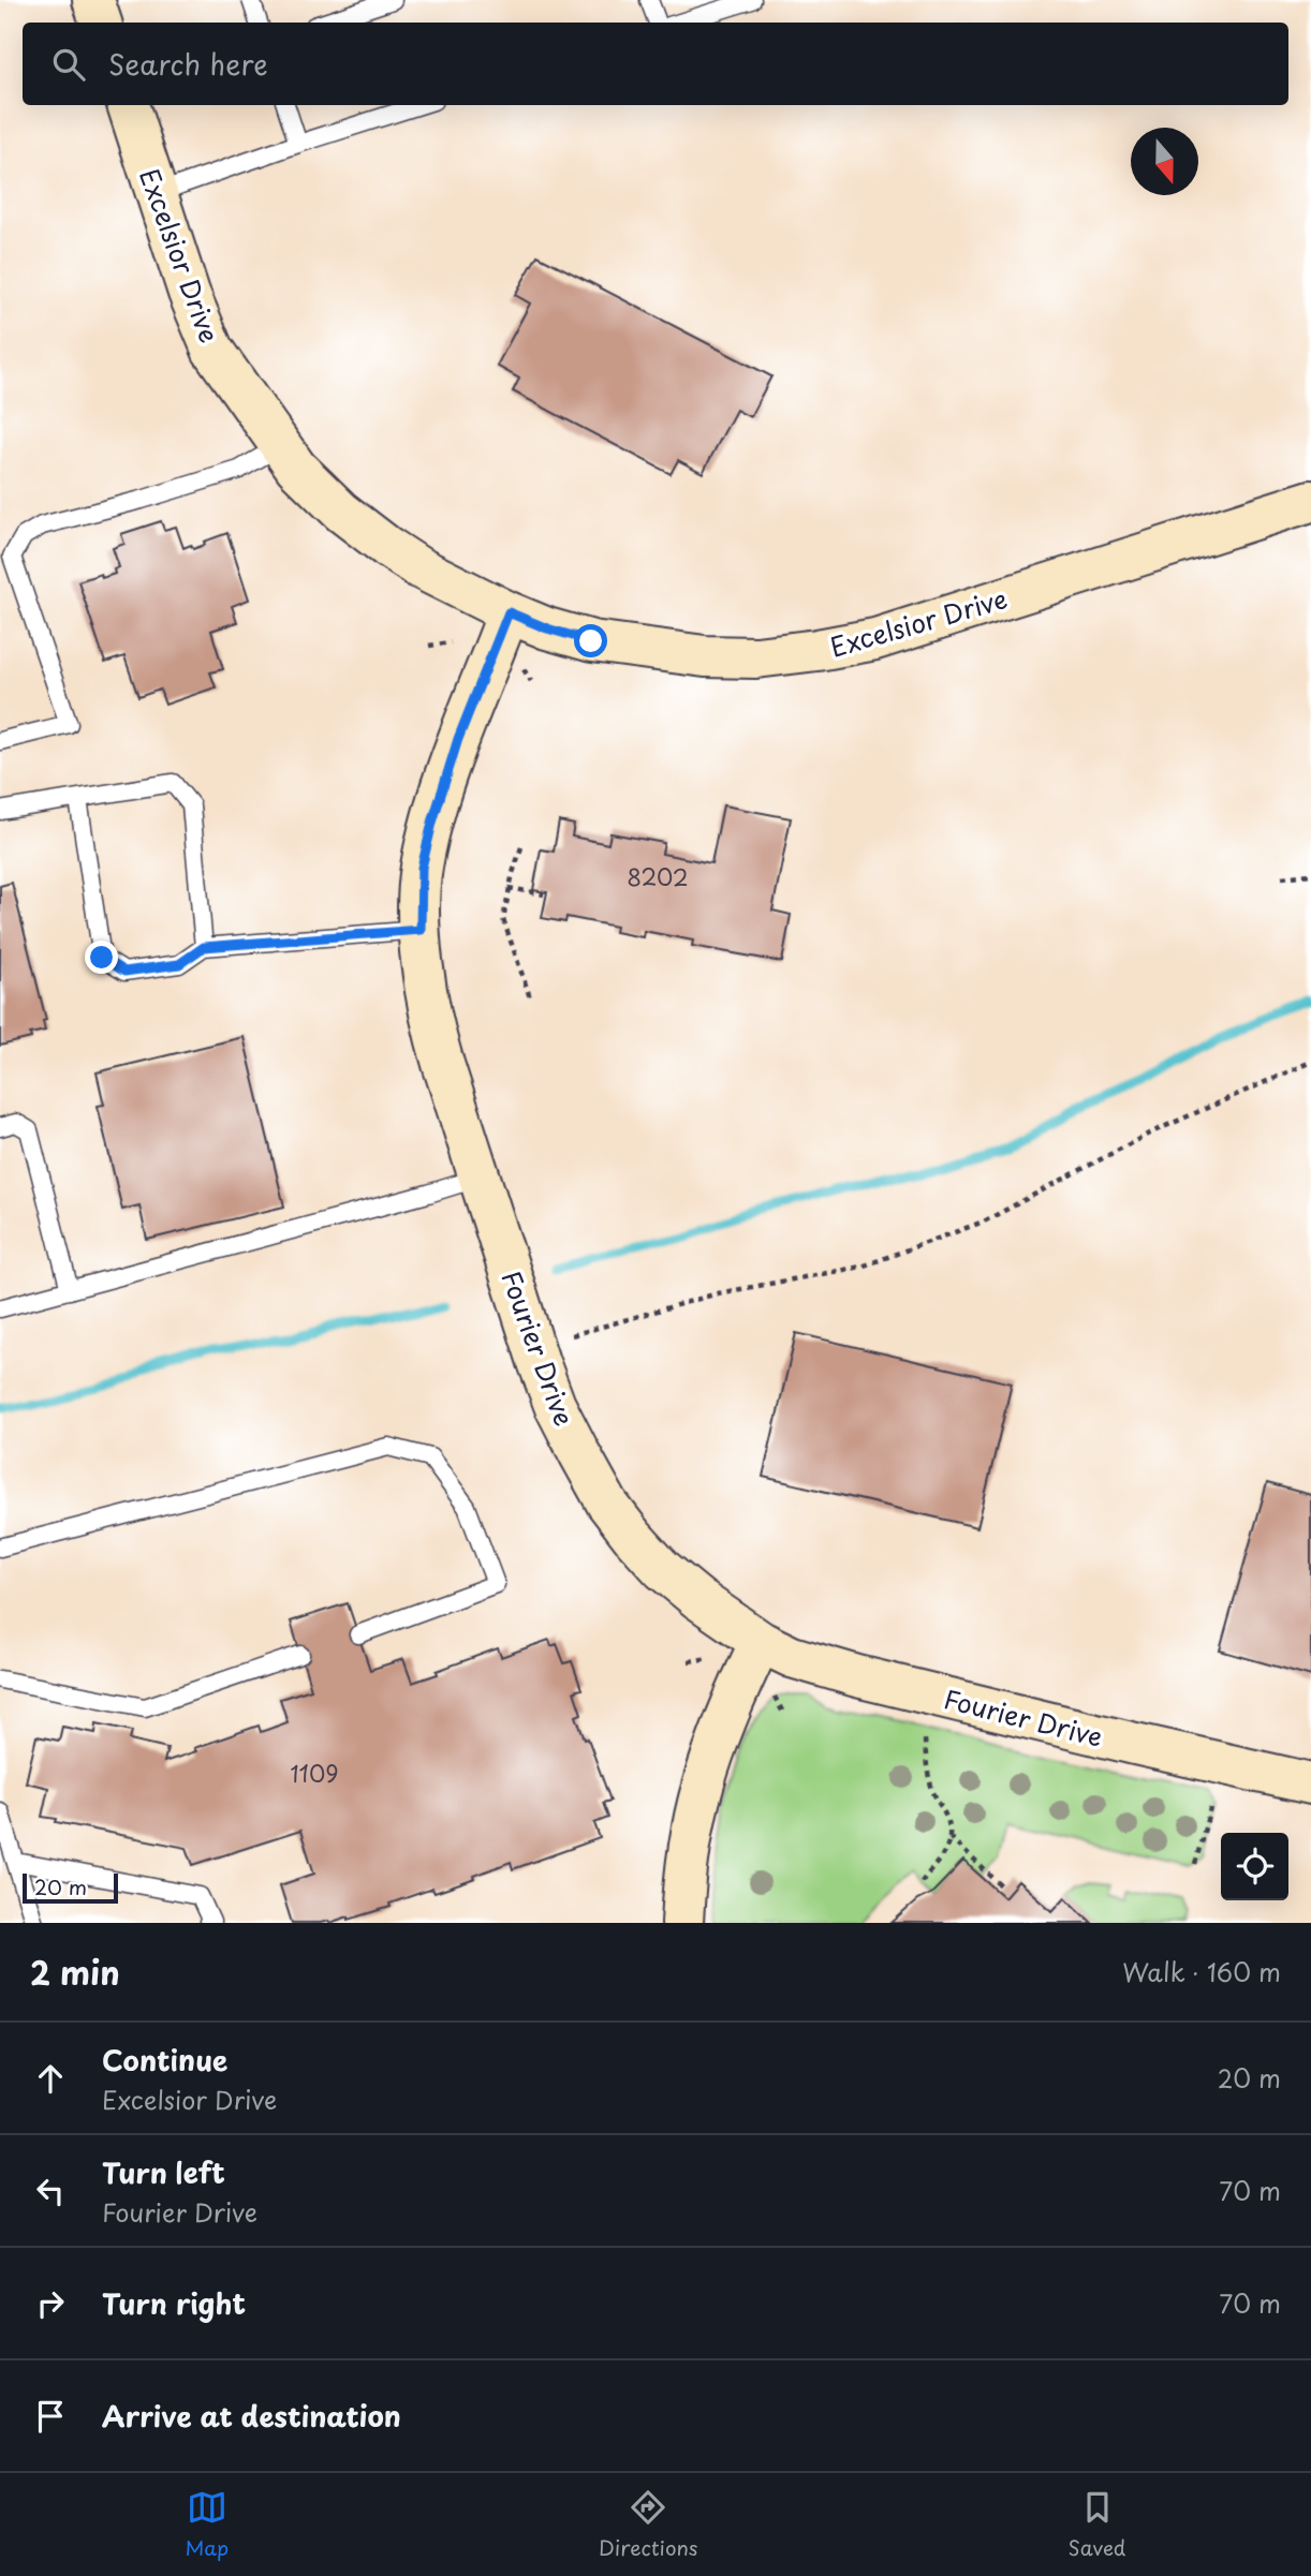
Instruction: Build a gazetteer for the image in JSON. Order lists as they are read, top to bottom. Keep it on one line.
{"streets":{"street":["Excelsior Drive","Fourier Drive"]},"crossings":[["Excelsior Drive","Fourier Drive"]],"house_numbers":["8202","1109"],"scale_bar":"20 m","north":"bottom","page":{"search":"Search here","scale":"20 m","heading":["2 min","Walk · 160 m"],"list":[["Continue","Excelsior Drive","20 m"],["Turn left","Fourier Drive","70 m"],["Turn right","70 m"],"Arrive at destination"],"nav":["Map","Directions","Saved"]}}
